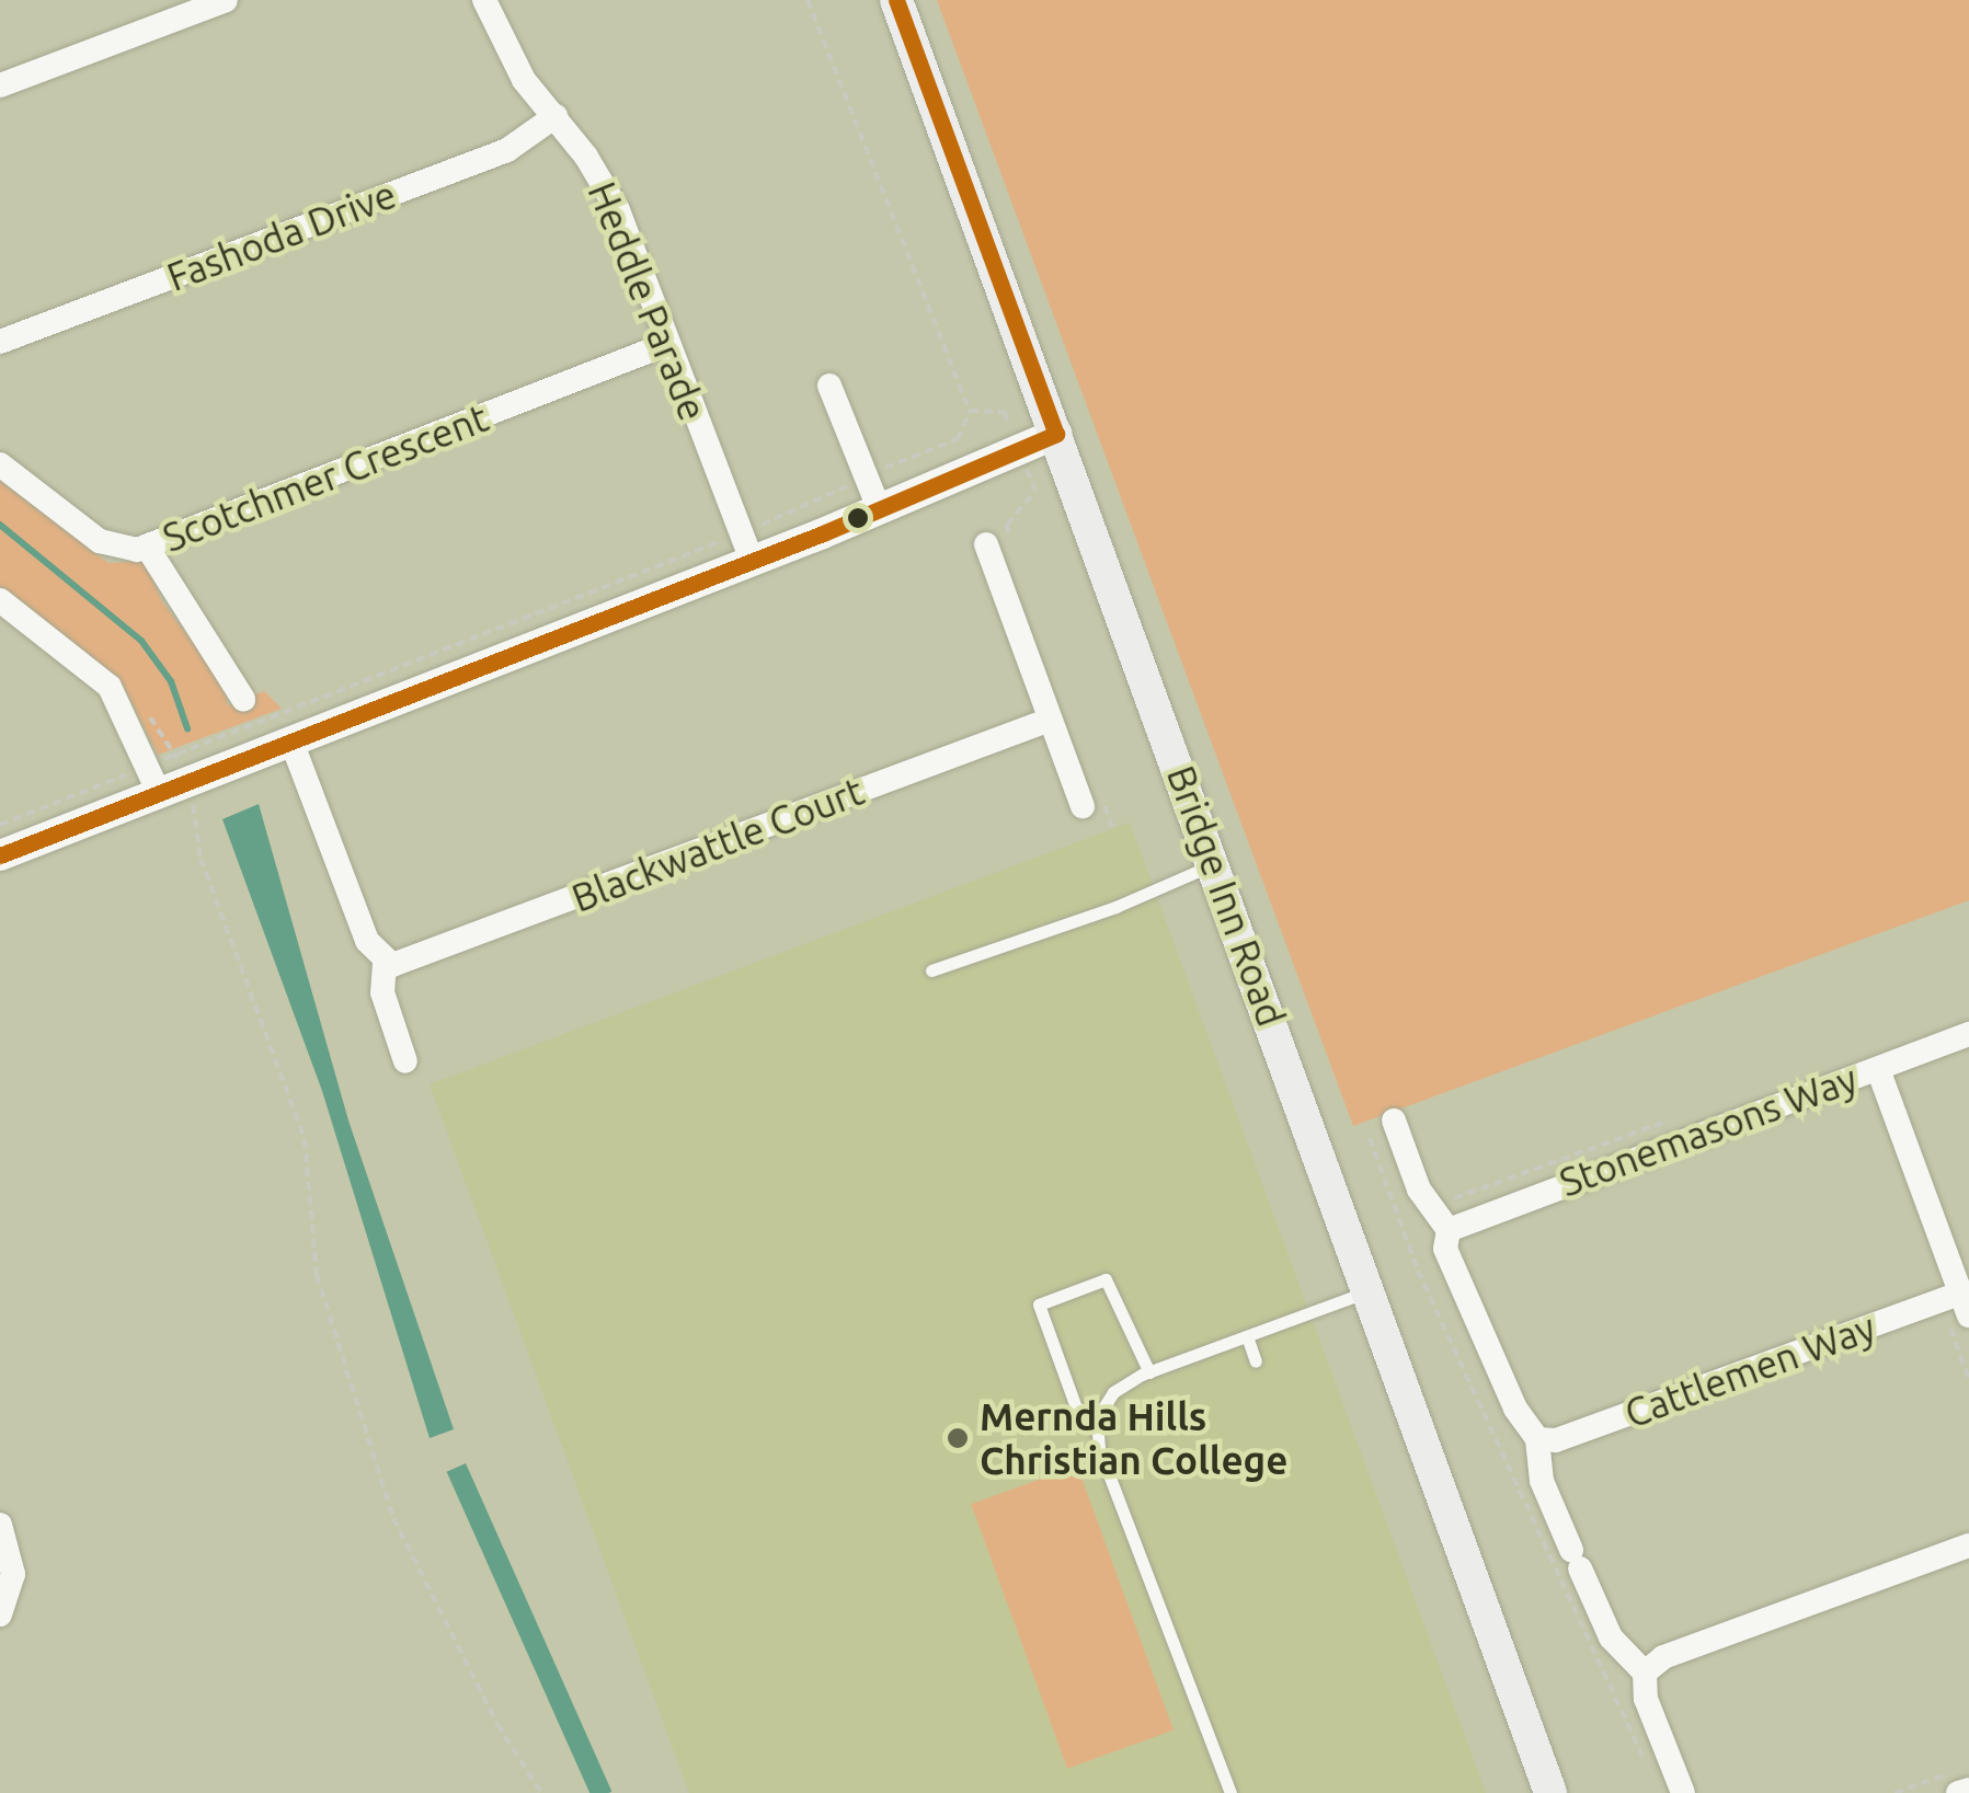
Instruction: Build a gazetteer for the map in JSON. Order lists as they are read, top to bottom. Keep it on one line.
{"streets":{"main road":["Bridge Inn Road"],"street":["Fashoda Drive","Heddle Parade","Scotchmer Crescent","Blackwattle Court","Stonemasons Way","Cattlemen Way"]},"crossings":[["Fashoda Drive","Heddle Parade"],["Heddle Parade","Scotchmer Crescent"]],"places":["Mernda Hills Christian College"]}
